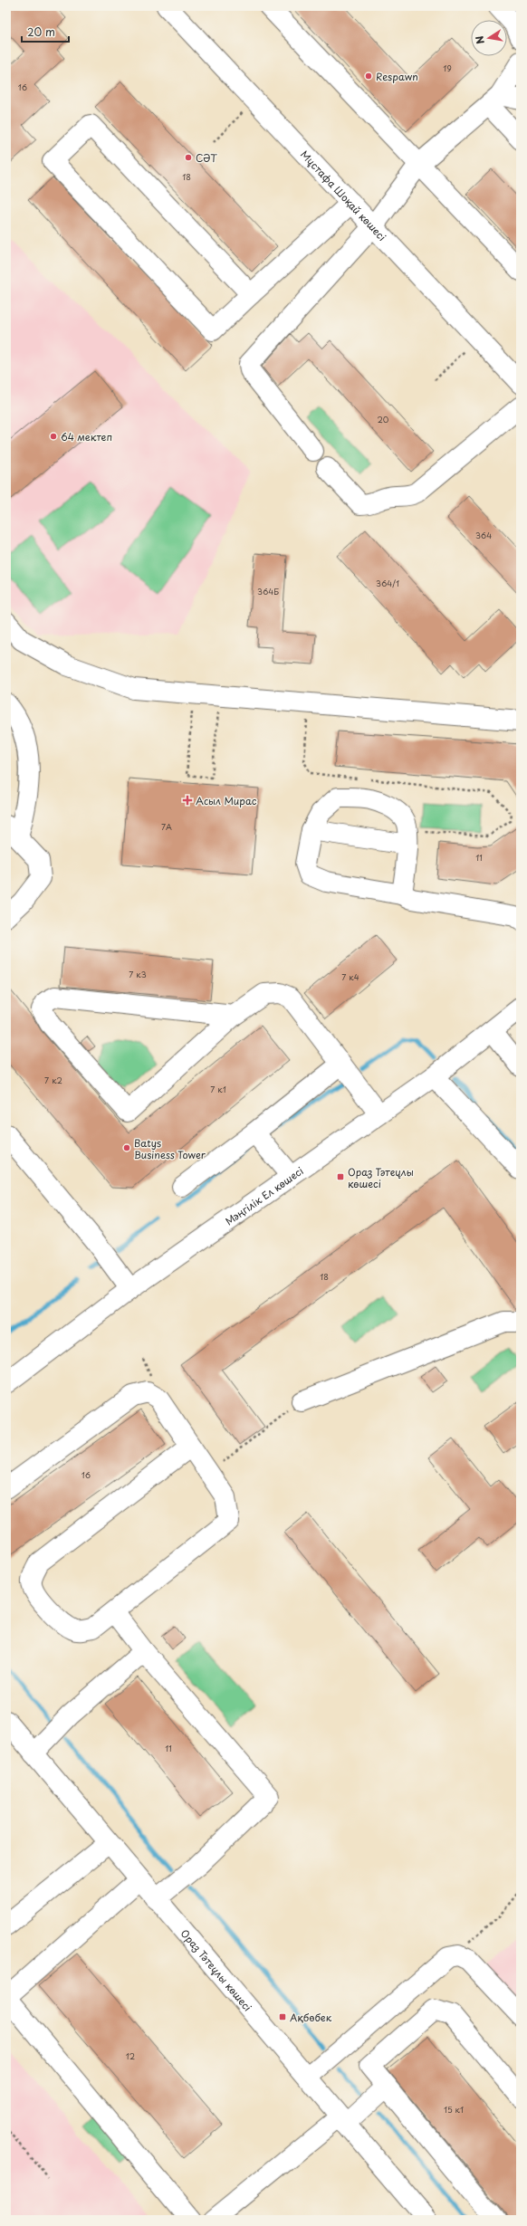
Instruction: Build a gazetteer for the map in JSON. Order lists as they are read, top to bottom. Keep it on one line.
{"streets":{"street":["Мұстафа Шоқай көшесі","Мәңгілік Ел көшесі","Ораз Тәтеұлы көшесі"]},"places":{"other":["Respawn","СӘТ","64 мектеп","Batys Business Tower"],"health":["Асыл Мирас"],"transit":["Ораз Тәтеұлы көшесі","Ақбөбек"]},"house_numbers":["19","16","18","20","364","364/1","364Б","7А","11","7 к3","7 к4","7 к2","7 к1","18","16","11","12","15 к1"],"scale_bar":"20 m","north":"left"}
